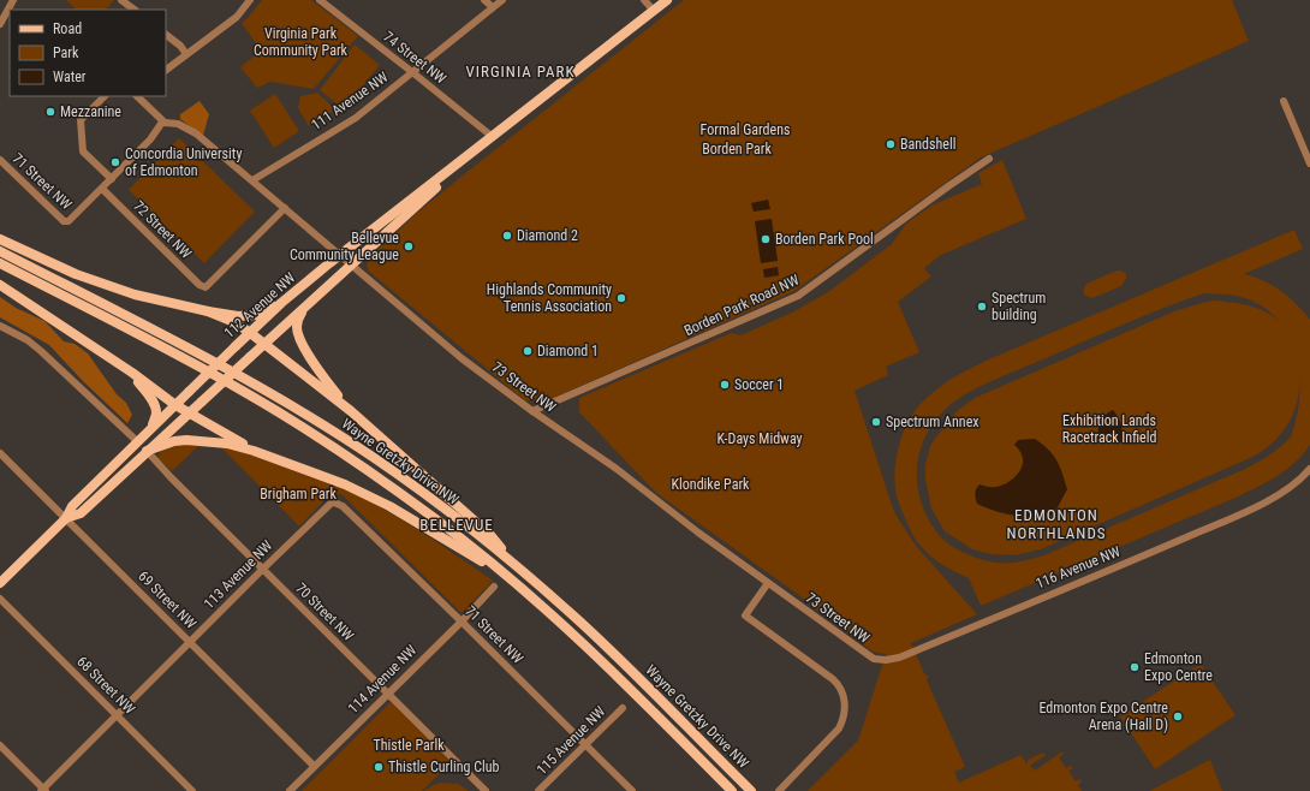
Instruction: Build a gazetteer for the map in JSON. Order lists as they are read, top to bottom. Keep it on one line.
{"streets":{"main road":["112 Avenue NW","Wayne Gretzky Drive NW"],"street":["74 Street NW","111 Avenue NW","71 Street NW","72 Street NW","Borden Park Road NW","73 Street NW","116 Avenue NW","113 Avenue NW","69 Street NW","70 Street NW","114 Avenue NW","68 Street NW","115 Avenue NW"]},"crossings":[["74 Street NW","111 Avenue NW"],["74 Street NW","112 Avenue NW"],["111 Avenue NW","73 Street NW"],["71 Street NW","72 Street NW"],["71 Street NW","113 Avenue NW"],["71 Street NW","114 Avenue NW"],["71 Street NW","115 Avenue NW"],["72 Street NW","73 Street NW"],["112 Avenue NW","73 Street NW"],["112 Avenue NW","69 Street NW"],["112 Avenue NW","70 Street NW"],["Borden Park Road NW","73 Street NW"],["73 Street NW","116 Avenue NW"],["113 Avenue NW","69 Street NW"],["113 Avenue NW","70 Street NW"],["113 Avenue NW","68 Street NW"],["69 Street NW","114 Avenue NW"],["70 Street NW","114 Avenue NW"]],"districts":["VIRGINIA PARK","EDMONTON NORTHLANDS","BELLEVUE"],"parks":["Virginia Park Community Park","Formal Gardens","Borden Park","Exhibition Lands Racetrack Infield","K-Days Midway","Klondike Park","Brigham Park","Thistle Parlk"],"places":["Mezzanine","Bandshell","Concordia University of Edmonton","Diamond 2","Borden Park Pool","Bellevue Community League","Highlands Community Tennis Association","Spectrum building","Diamond 1","Soccer 1","Spectrum Annex","Edmonton Expo Centre","Edmonton Expo Centre Arena (Hall D)","Thistle Curling Club"],"legend":["Road","Park","Water"]}
